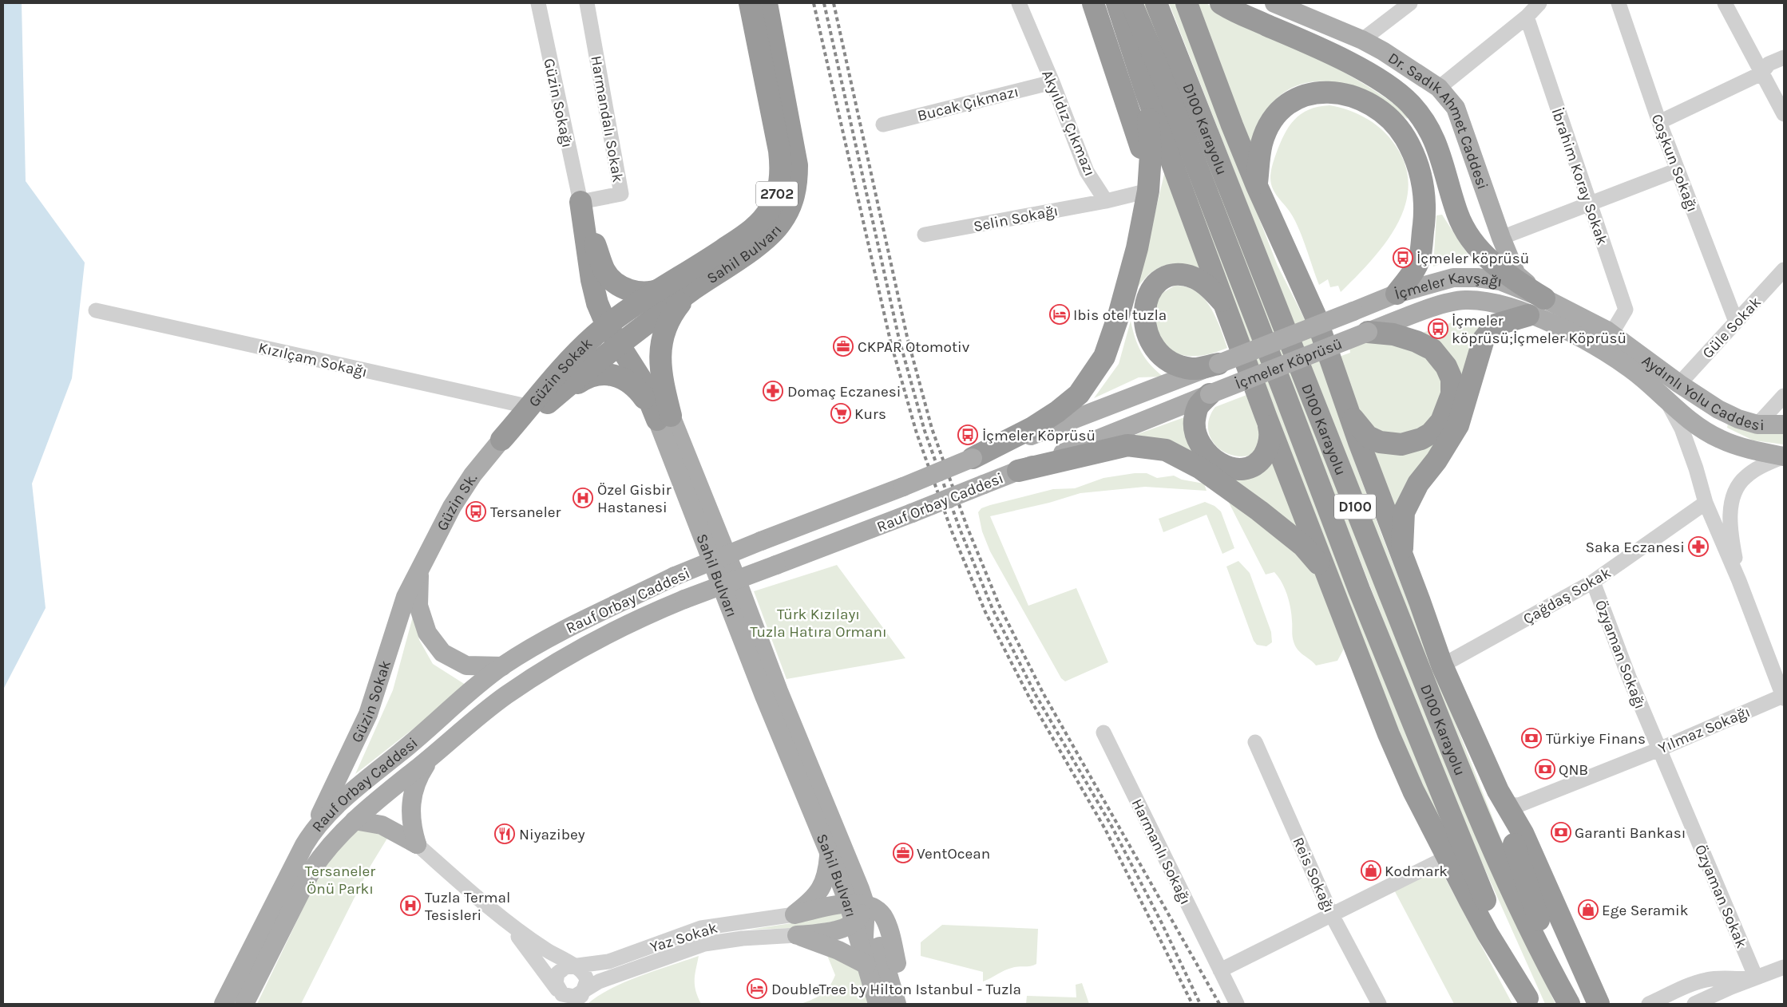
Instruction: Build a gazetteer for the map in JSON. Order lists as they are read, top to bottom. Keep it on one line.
{"streets":{"highway":["D100 Karayolu","2702","Sahil Bulvarı","Güzin Sokak","D100"],"main road":["Dr. Sadık Ahmet Caddesi","İçmeler Kavşağı","İçmeler Köprüsü","Aydınlı Yolu Caddesi","Rauf Orbay Caddesi","Güzin Sk."],"street":["Güzin Sokağı","Bucak Çıkmazı","Harmandalı Sokak","Akyıldız Çıkmazı","Coşkun Sokağı","İbrahim Koray Sokak","Selin Sokağı","Güle Sokak","Kızılçam Sokağı","Çağdaş Sokak","Özyaman Sokağı","Yılmaz Sokağı","Harmanlı Sokağı","Reis Sokağı","Özyaman Sokak","Yaz Sokak"]},"crossings":[["Güzin Sokağı","Harmandalı Sokak"],["Güzin Sokağı","Sahil Bulvarı"],["Bucak Çıkmazı","Akyıldız Çıkmazı"],["Harmandalı Sokak","Sahil Bulvarı"],["Akyıldız Çıkmazı","Selin Sokağı"],["Dr. Sadık Ahmet Caddesi","İçmeler Kavşağı"],["Dr. Sadık Ahmet Caddesi","Aydınlı Yolu Caddesi"],["D100 Karayolu","İçmeler Köprüsü"],["Coşkun Sokağı","Güle Sokak"],["İbrahim Koray Sokak","Aydınlı Yolu Caddesi"],["Sahil Bulvarı","Güzin Sokak"],["İçmeler Kavşağı","İçmeler Köprüsü"],["İçmeler Kavşağı","Aydınlı Yolu Caddesi"],["Güle Sokak","Aydınlı Yolu Caddesi"],["Kızılçam Sokağı","Güzin Sokak"],["İçmeler Köprüsü","Rauf Orbay Caddesi"],["Güzin Sokak","Rauf Orbay Caddesi"],["Güzin Sokak","Güzin Sk."],["Çağdaş Sokak","Özyaman Sokağı"],["Özyaman Sokağı","Yılmaz Sokağı"],["Özyaman Sokağı","Özyaman Sokak"],["Yılmaz Sokağı","Özyaman Sokak"]],"parks":["Türk Kızılayı Tuzla Hatıra Ormanı","Tersaneler Önü Parkı"],"places":{"bus stop":["İçmeler köprüsü","İçmeler köprüsü;İçmeler Köprüsü","İçmeler Köprüsü","Tersaneler"],"hotel":["Ibis otel tuzla","DoubleTree by Hilton Istanbul - Tuzla"],"office":["CKPAR Otomotiv","VentOcean"],"pharmacy":["Domaç Eczanesi","Saka Eczanesi"],"supermarket":["Kurs"],"hospital":["Özel Gisbir Hastanesi","Tuzla Termal Tesisleri"],"bank":["Türkiye Finans","QNB","Garanti Bankası"],"restaurant":["Niyazibey"],"shop":["Kodmark","Ege Seramik"]}}
